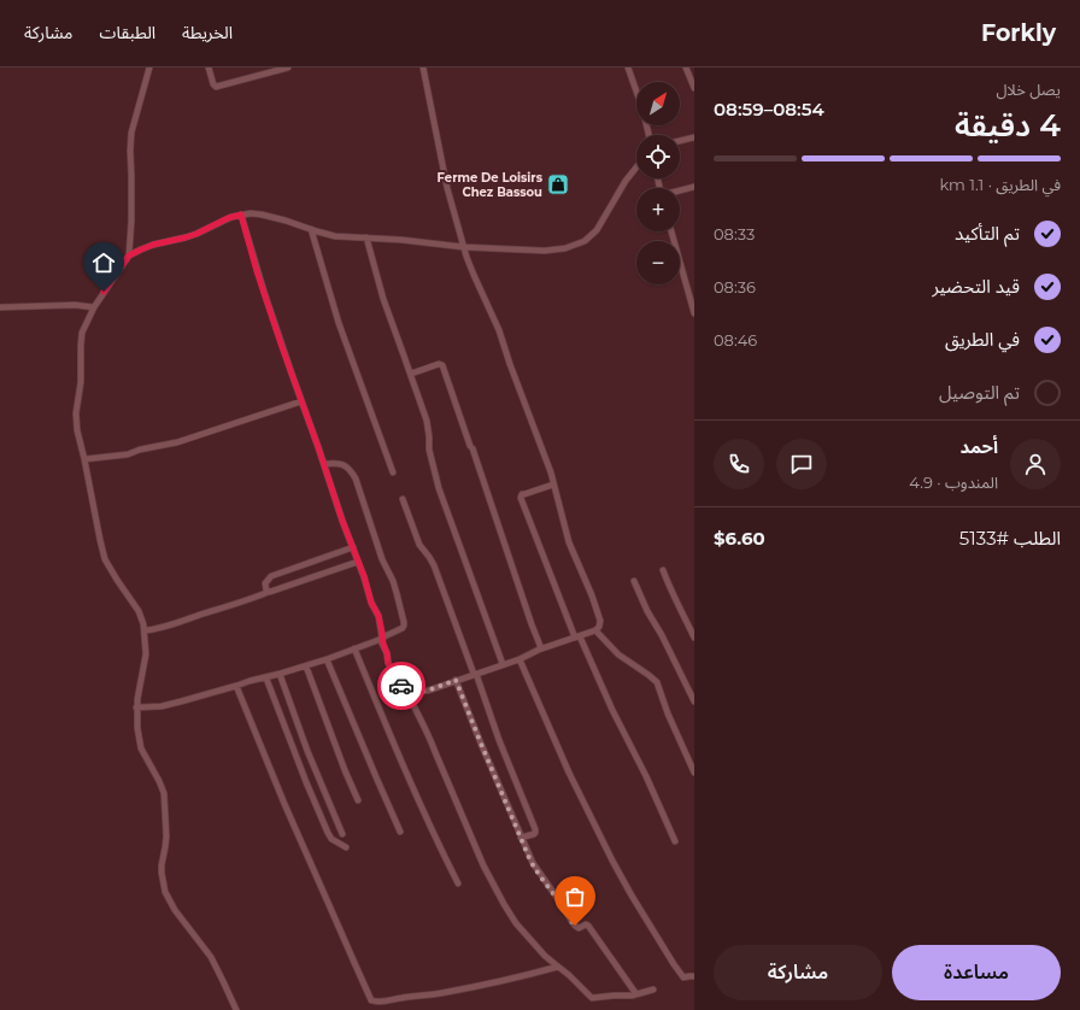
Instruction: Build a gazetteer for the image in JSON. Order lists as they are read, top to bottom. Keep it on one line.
{"places":{"shop":["Ferme De Loisirs Chez Bassou"]},"north":"top right","page":{"header":"Forkly","nav":["الخريطة","الطبقات","مشاركة"],"heading":["4 دقيقة","يصل خلال","08:54–08:59"],"panel":["أحمد","المندوب · 4.9","الطلب #5133","$6.60"],"map_buttons":["+","−"],"bar":"في الطريق · 1.1 km","list":[["تم التأكيد","08:33"],["قيد التحضير","08:36"],["في الطريق","08:46"],"تم التوصيل"],"buttons":["مساعدة","مشاركة"]}}
